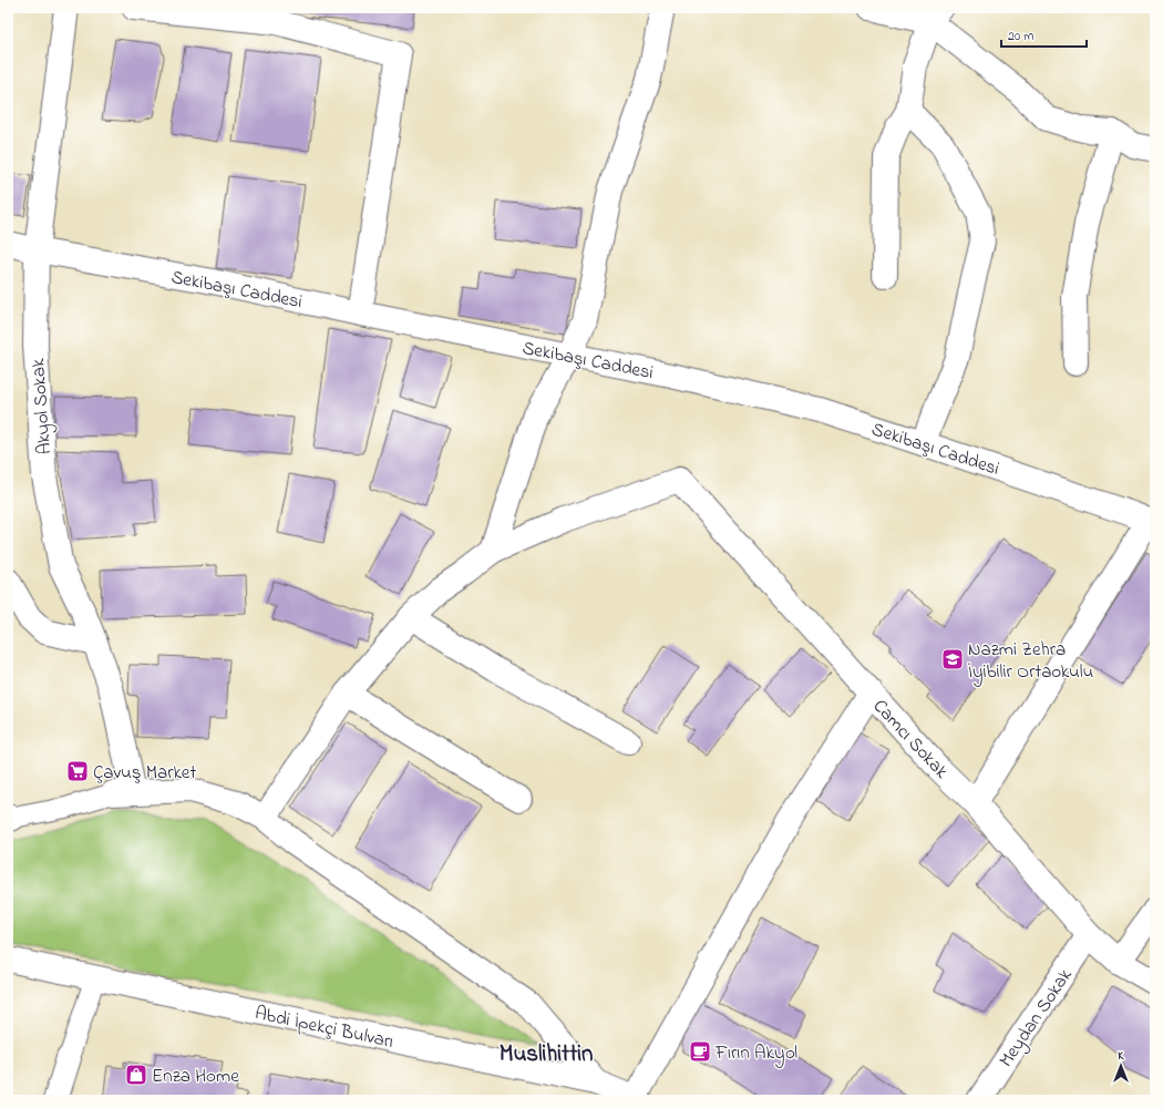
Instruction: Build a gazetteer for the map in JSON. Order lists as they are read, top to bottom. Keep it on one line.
{"streets":{"street":["Sekibaşı Caddesi","Akyol Sokak","Camcı Sokak","Meydan Sokak","Abdi İpekçi Bulvarı"]},"crossings":[["Sekibaşı Caddesi","Akyol Sokak"],["Camcı Sokak","Meydan Sokak"]],"districts":["Muslihittin"],"places":{"school or university":["Nazmi Zehra İyibilir Ortaokulu"],"supermarket":["Çavuş Market"],"cafe":["Fırın Akyol"],"shop":["Enza Home"]},"scale_bar":"20 m","north":"top"}
